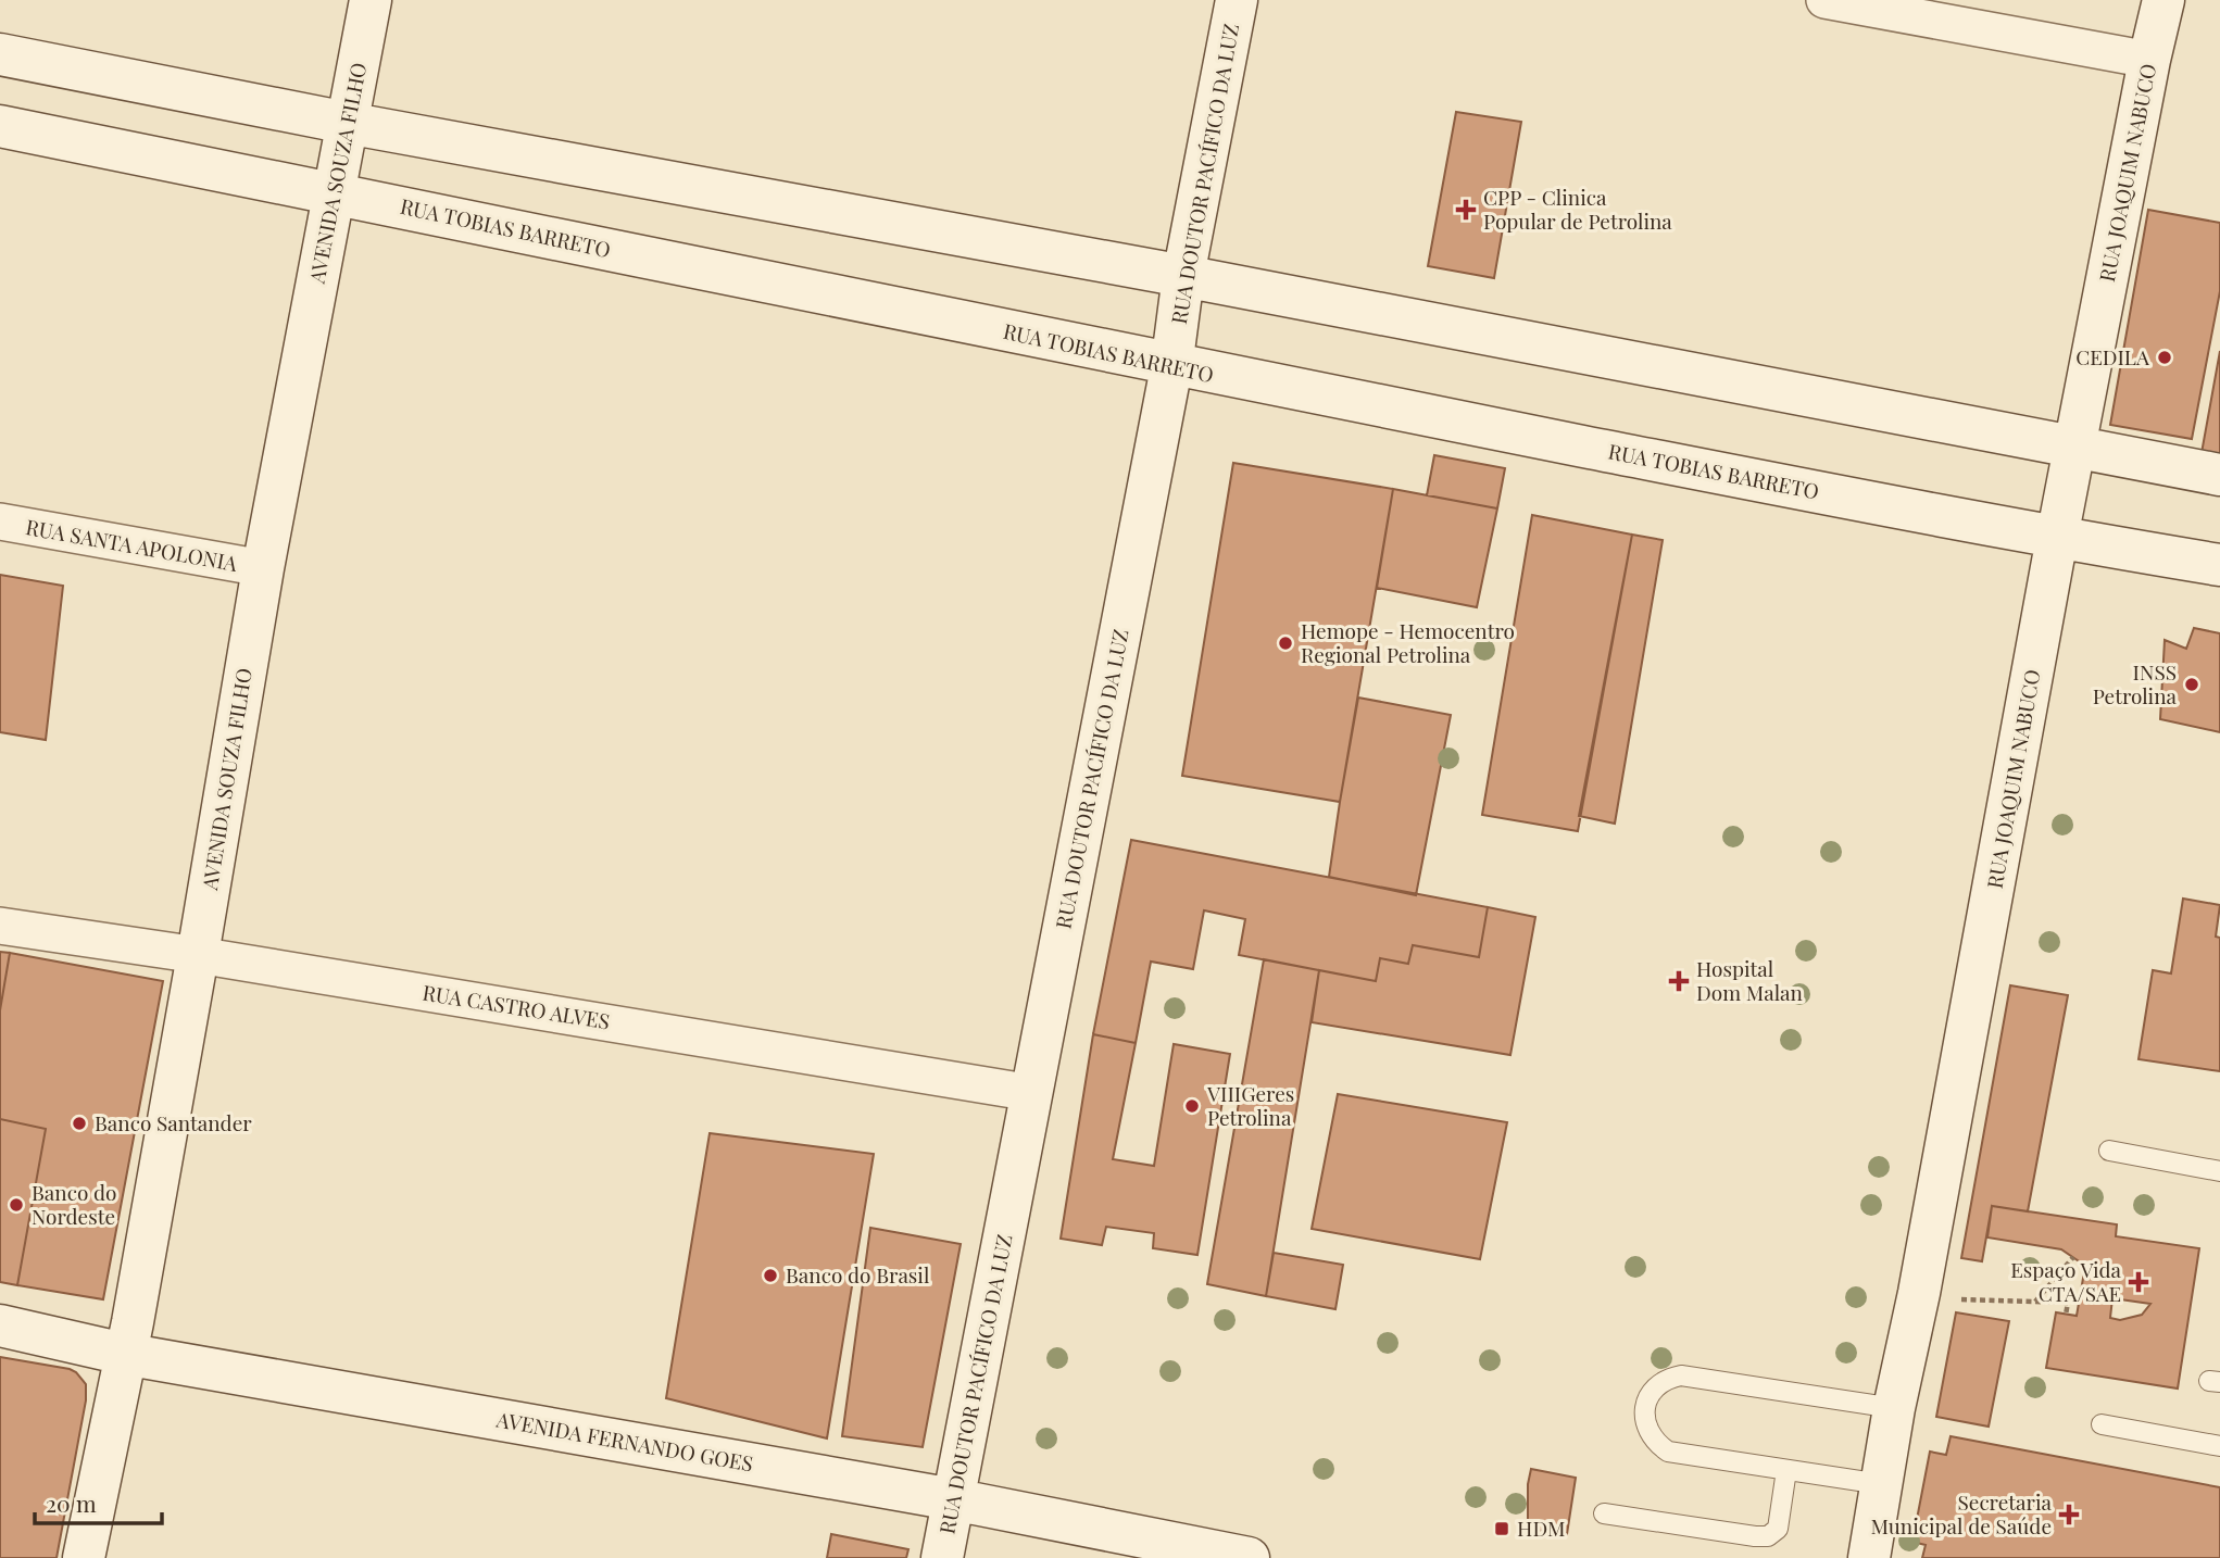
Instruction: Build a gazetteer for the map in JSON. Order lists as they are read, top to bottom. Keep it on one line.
{"streets":{"street":["AVENIDA SOUZA FILHO","RUA JOAQUIM NABUCO","RUA DOUTOR PACÍFICO DA LUZ","RUA TOBIAS BARRETO","RUA SANTA APOLONIA","RUA CASTRO ALVES","AVENIDA FERNANDO GOES"]},"crossings":[["AVENIDA SOUZA FILHO","RUA TOBIAS BARRETO"],["AVENIDA SOUZA FILHO","RUA SANTA APOLONIA"],["AVENIDA SOUZA FILHO","RUA CASTRO ALVES"],["AVENIDA SOUZA FILHO","AVENIDA FERNANDO GOES"],["RUA JOAQUIM NABUCO","RUA TOBIAS BARRETO"],["RUA DOUTOR PACÍFICO DA LUZ","RUA TOBIAS BARRETO"],["RUA DOUTOR PACÍFICO DA LUZ","RUA CASTRO ALVES"],["RUA DOUTOR PACÍFICO DA LUZ","AVENIDA FERNANDO GOES"]],"places":{"health":["CPP - Clinica Popular de Petrolina","Hospital Dom Malan","Espaço Vida CTA/SAE","Secretaria Municipal de Saúde"],"other":["CEDILA","Hemope - Hemocentro Regional Petrolina","INSS Petrolina","VIIIGeres Petrolina","Banco Santander","Banco do Nordeste","Banco do Brasil"],"transit":["HDM"]},"scale_bar":"20 m"}
